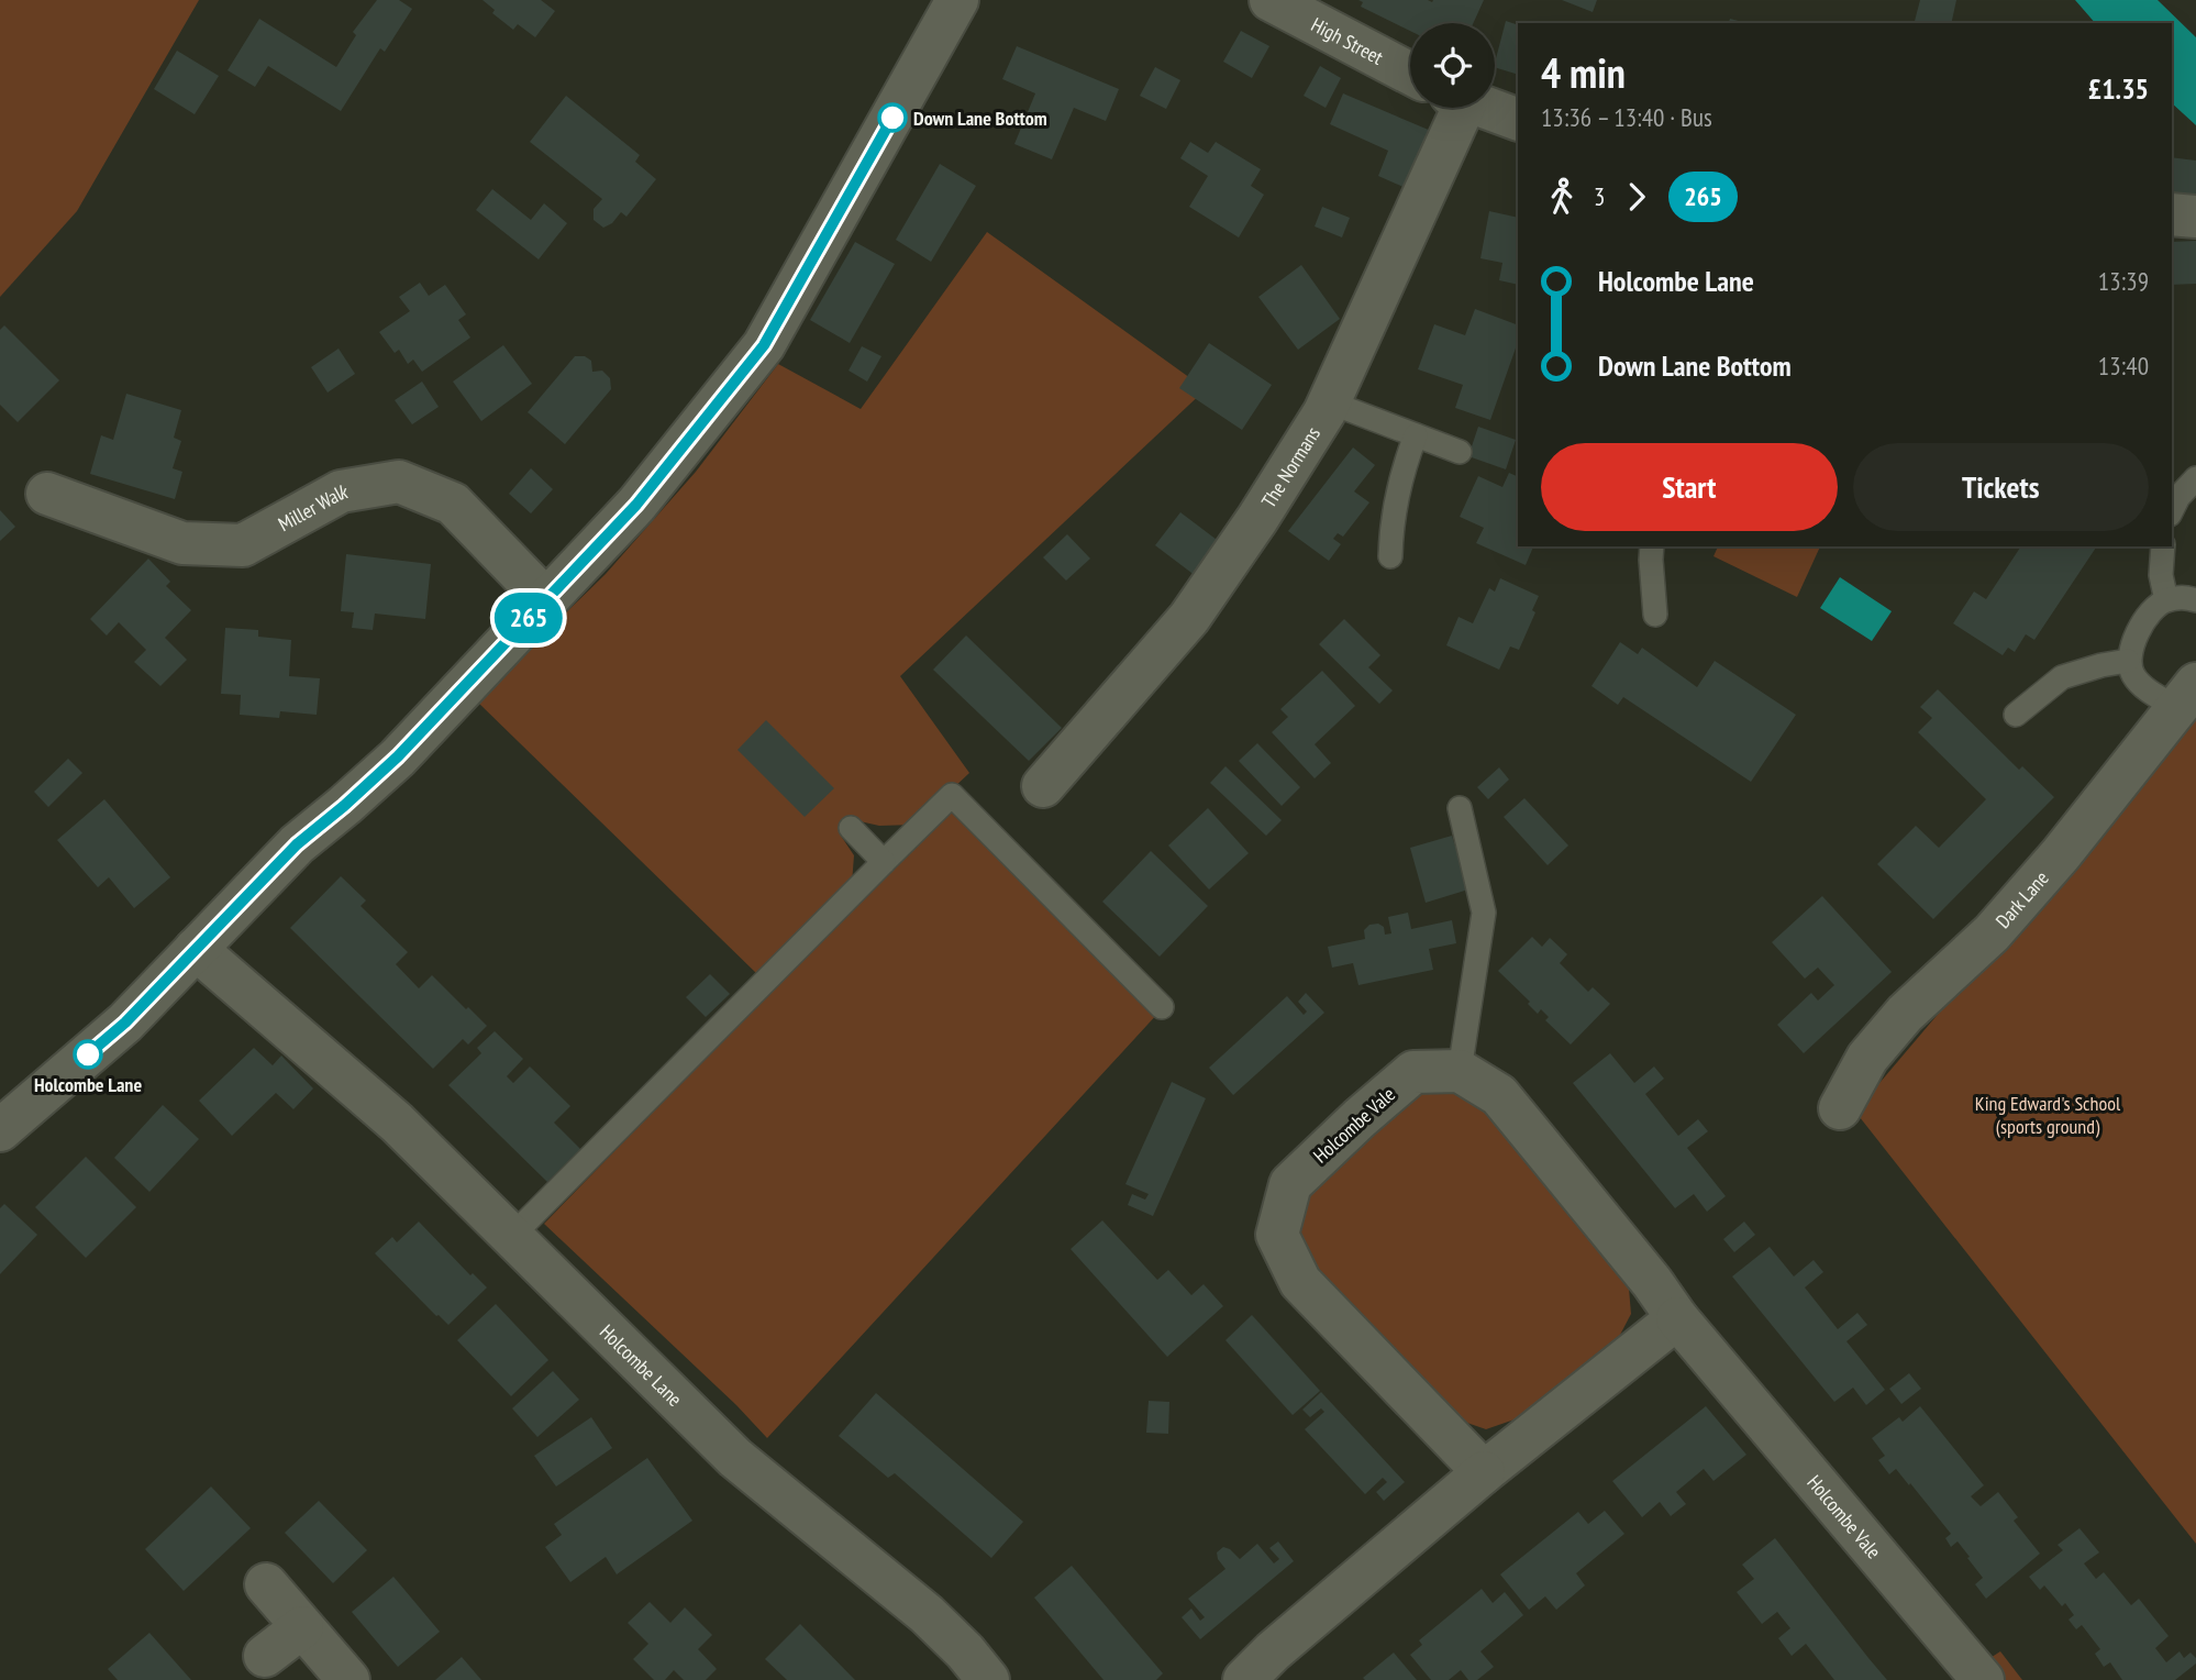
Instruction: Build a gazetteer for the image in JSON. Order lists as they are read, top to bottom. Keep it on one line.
{"streets":{"street":["High Street","The Normans","Miller Walk","Dark Lane","Holcombe Vale","Holcombe Lane"]},"parks":["King Edward's School (sports ground)"],"places":["Down Lane Bottom","Holcombe Lane"],"lines":["bus line 265"],"page":{"on_map":"265","heading":["4 min","13:36 – 13:40 · Bus","£1.35"],"legs":["3","265"],"list":[{"name":"Holcombe Lane","value":"13:39"},{"name":"Down Lane Bottom","value":"13:40"}],"buttons":["Start","Tickets"]}}
